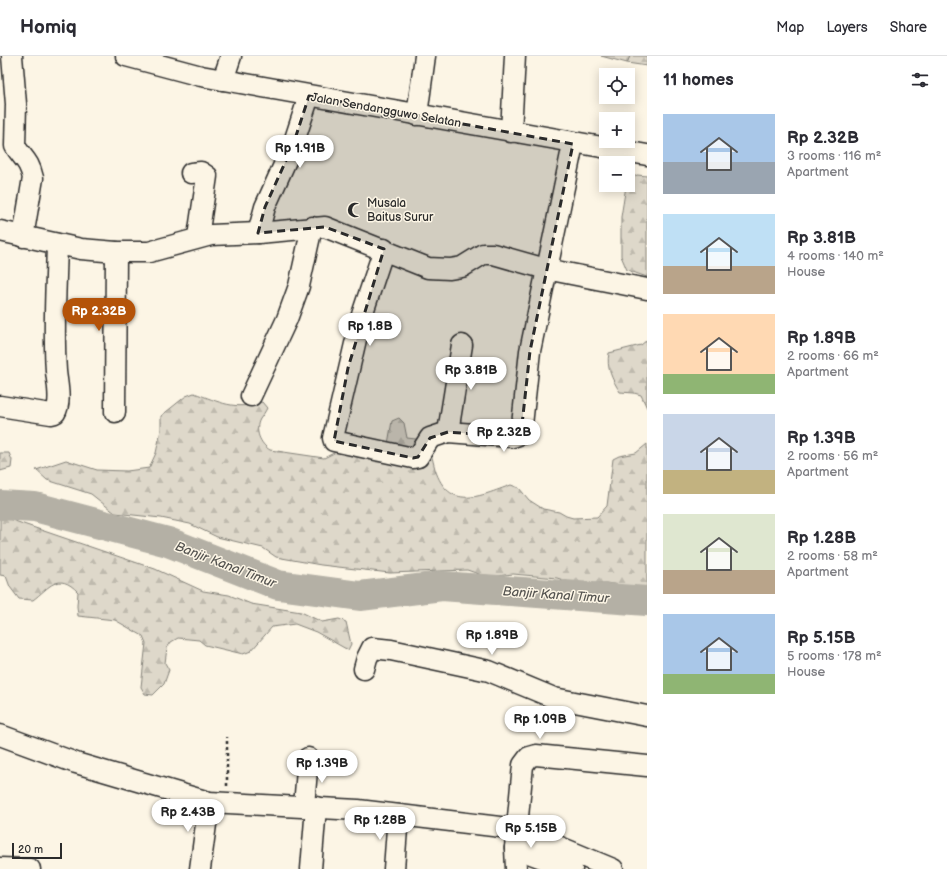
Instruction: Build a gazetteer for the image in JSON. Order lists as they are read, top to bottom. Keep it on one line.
{"streets":{"street":["Jalan Sendangguwo Selatan"]},"water":["Banjir Kanal Timur"],"places":{"mosque":["Musala Baitus Surur"]},"scale_bar":"20 m","page":{"header":"Homiq","nav":["Map","Layers","Share"],"heading":"11 homes","map_buttons":["+","−"],"list":[{"name":"Rp 2.32B","note":"3 rooms · 116 m² · Apartment"},{"name":"Rp 3.81B","note":"4 rooms · 140 m² · House"},{"name":"Rp 1.89B","note":"2 rooms · 66 m² · Apartment"},{"name":"Rp 1.39B","note":"2 rooms · 56 m² · Apartment"},{"name":"Rp 1.28B","note":"2 rooms · 58 m² · Apartment"},{"name":"Rp 5.15B","note":"5 rooms · 178 m² · House"}],"price":["Rp 1.91B","Rp 2.32B","Rp 1.8B","Rp 3.81B","Rp 2.32B","Rp 1.89B","Rp 1.09B","Rp 1.39B","Rp 2.43B","Rp 1.28B","Rp 5.15B"],"scale":"20 m"}}
